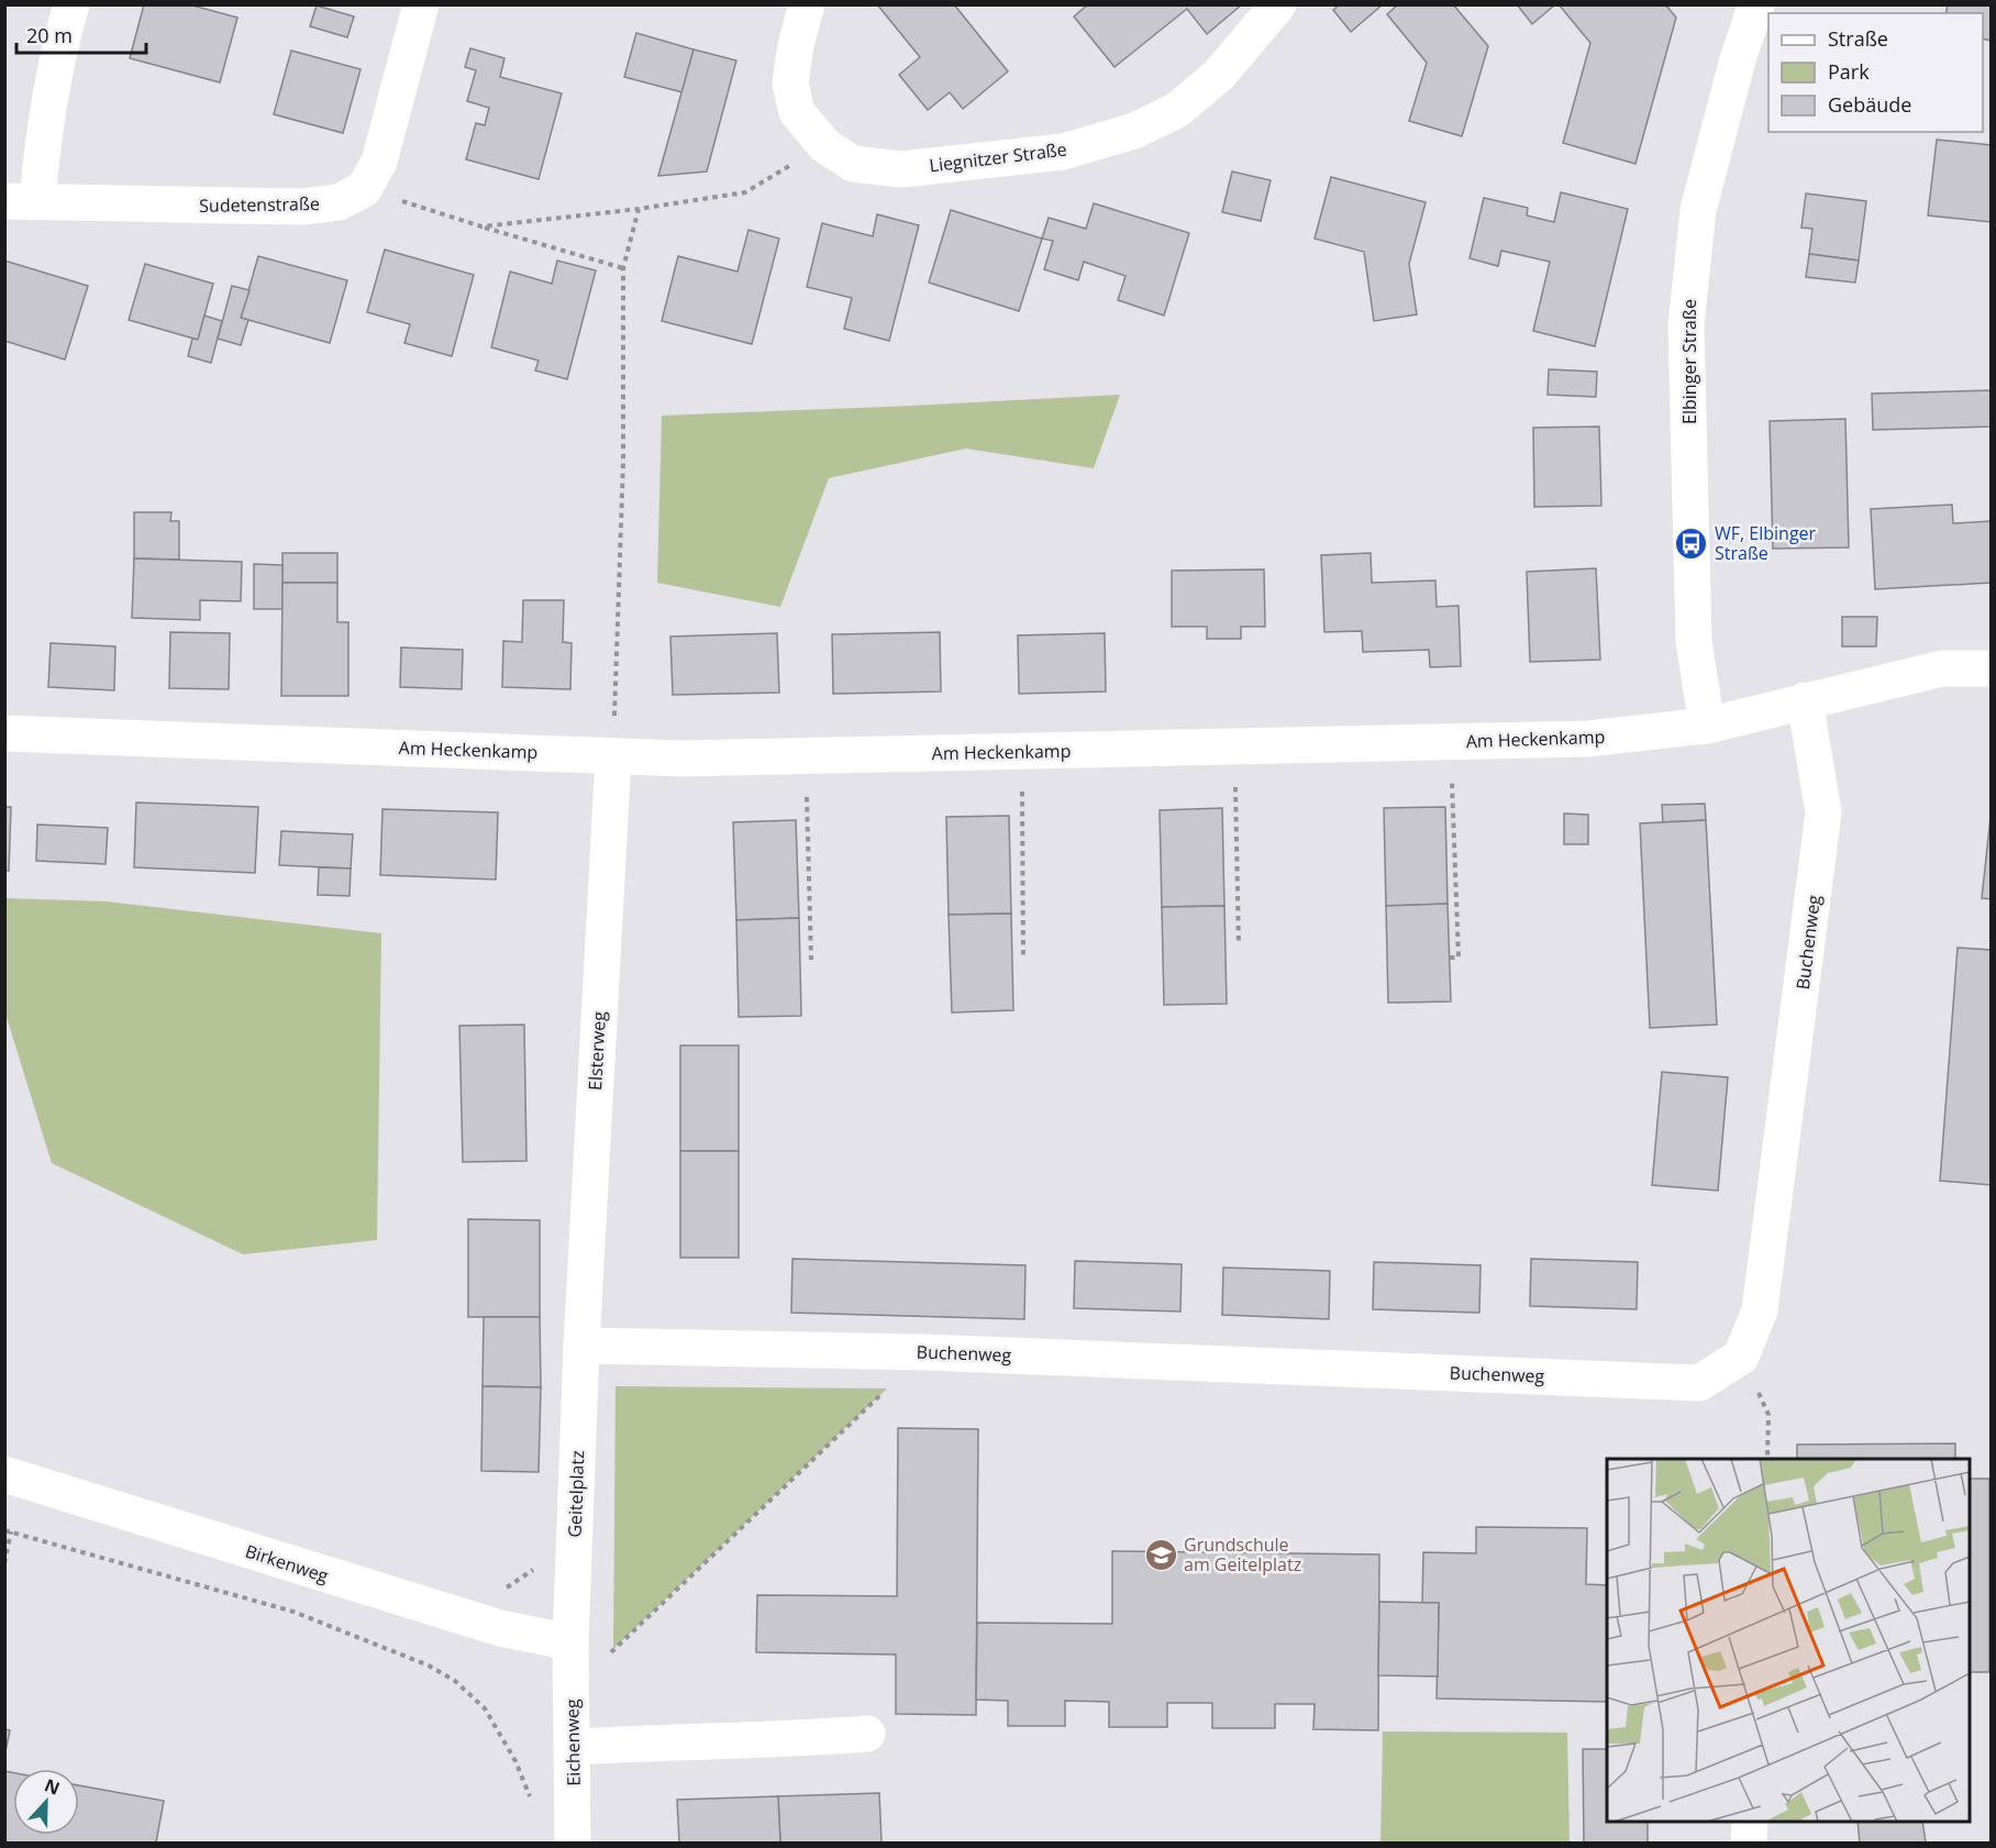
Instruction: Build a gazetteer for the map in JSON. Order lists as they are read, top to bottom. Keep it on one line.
{"streets":{"street":["Liegnitzer Straße","Sudetenstraße","Elbinger Straße","Am Heckenkamp","Buchenweg","Elsterweg","Geitelplatz","Birkenweg","Eichenweg"]},"crossings":[["Elbinger Straße","Am Heckenkamp"],["Am Heckenkamp","Buchenweg"],["Am Heckenkamp","Elsterweg"],["Buchenweg","Elsterweg"],["Buchenweg","Geitelplatz"],["Elsterweg","Geitelplatz"],["Geitelplatz","Birkenweg"],["Geitelplatz","Eichenweg"],["Birkenweg","Eichenweg"]],"places":{"bus stop":["WF, Elbinger Straße"],"school or university":["Grundschule am Geitelplatz"]},"legend":["Straße","Park","Gebäude"],"scale_bar":"20 m","north":"top"}
